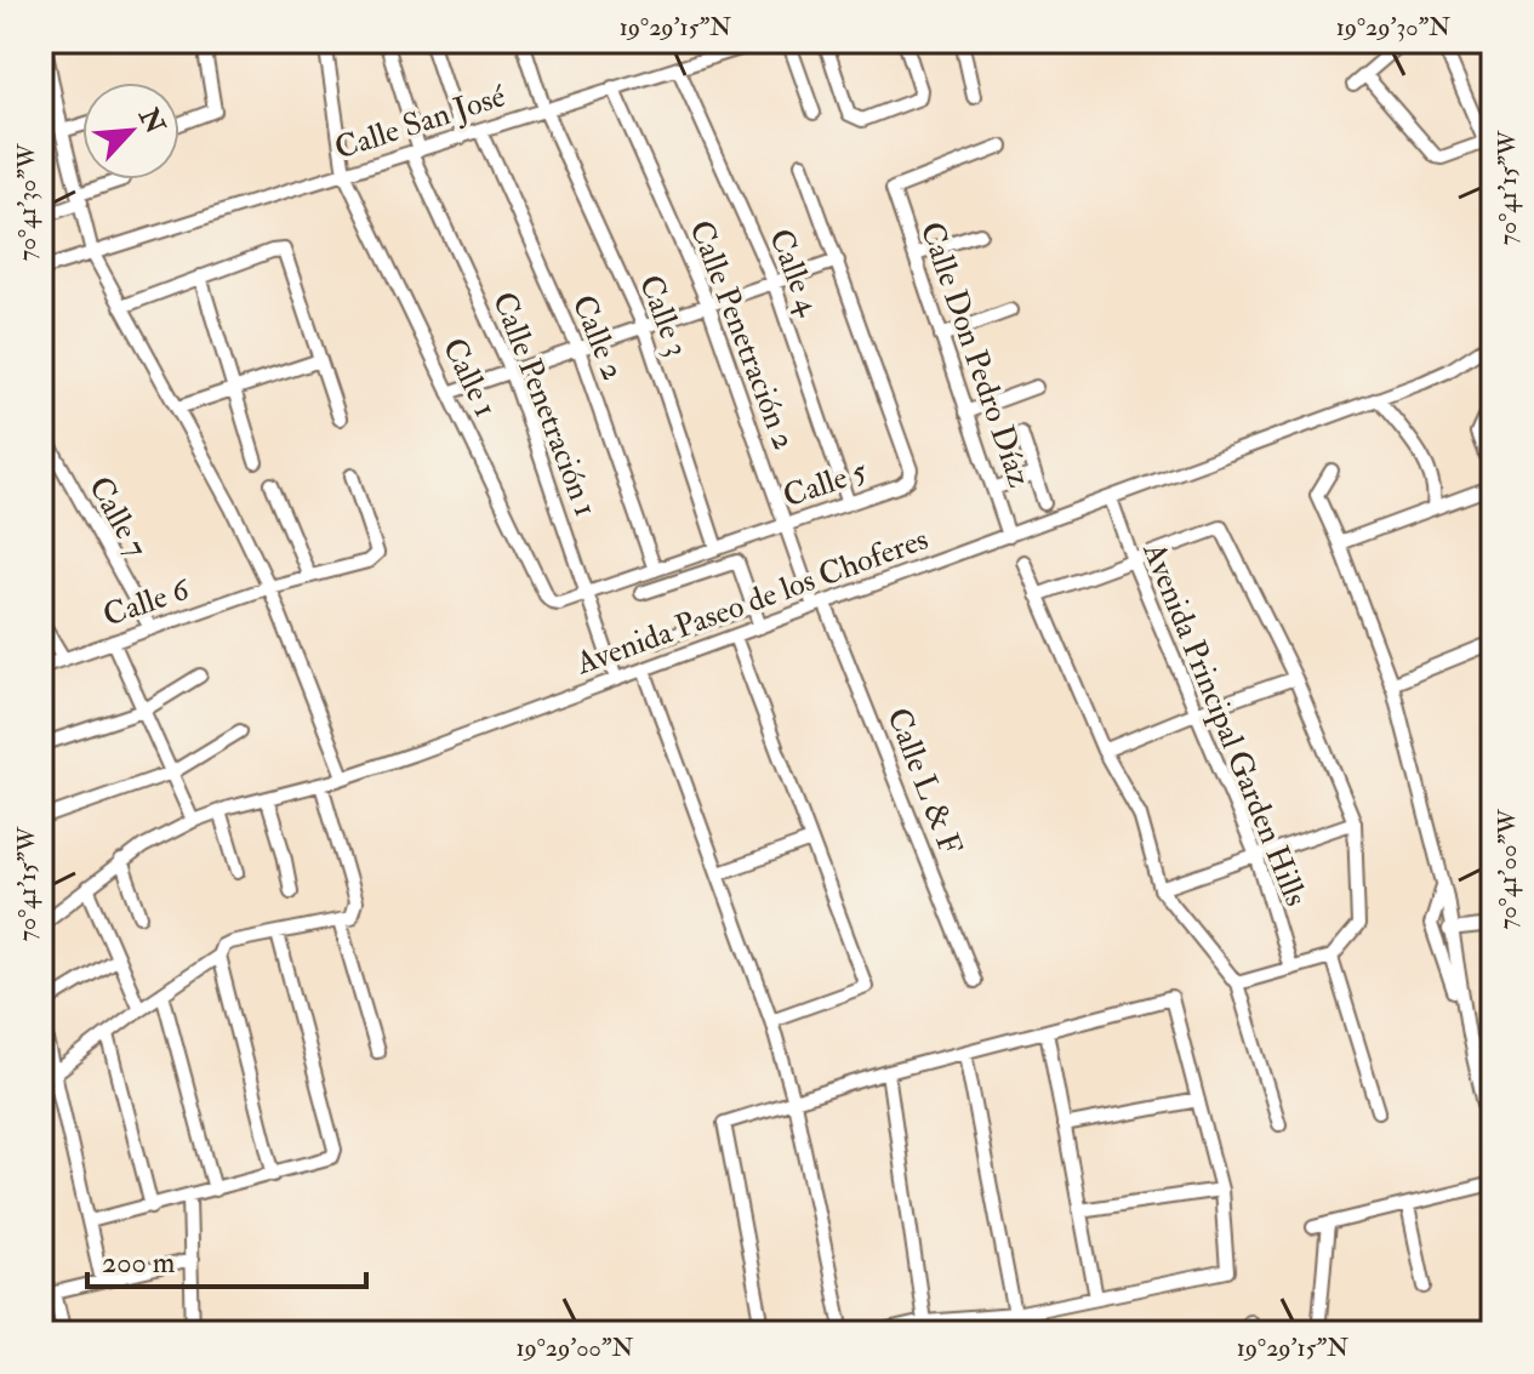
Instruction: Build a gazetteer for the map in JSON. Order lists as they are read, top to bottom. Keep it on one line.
{"streets":{"street":["Calle San José","Calle 4","Calle 3","Calle Penetración 2","Calle 2","Calle Don Pedro Díaz","Calle 1","Calle Penetración 1","Calle 5","Calle 7","Avenida Paseo de los Choferes","Calle 6","Avenida Principal Garden Hills","Calle L & F"]},"crossings":[["Calle San José","Calle 4"],["Calle San José","Calle 3"],["Calle San José","Calle Penetración 2"],["Calle San José","Calle 2"],["Calle San José","Calle 1"],["Calle San José","Calle Penetración 1"],["Calle 4","Calle 5"],["Calle 3","Calle 5"],["Calle Penetración 2","Calle 5"],["Calle Penetración 2","Avenida Paseo de los Choferes"],["Calle Penetración 2","Calle L & F"],["Calle 2","Calle 5"],["Calle Don Pedro Díaz","Avenida Paseo de los Choferes"],["Calle 1","Calle 5"],["Calle Penetración 1","Calle 5"],["Calle Penetración 1","Avenida Paseo de los Choferes"],["Calle 7","Calle 6"],["Avenida Paseo de los Choferes","Avenida Principal Garden Hills"],["Avenida Paseo de los Choferes","Calle L & F"]],"scale_bar":"200 m","north":"top right","coordinates":["19°29'15\"N","19°29'30\"N","70°41'15\"W","70°41'30\"W","70°41'00\"W","19°29'00\"N"]}
